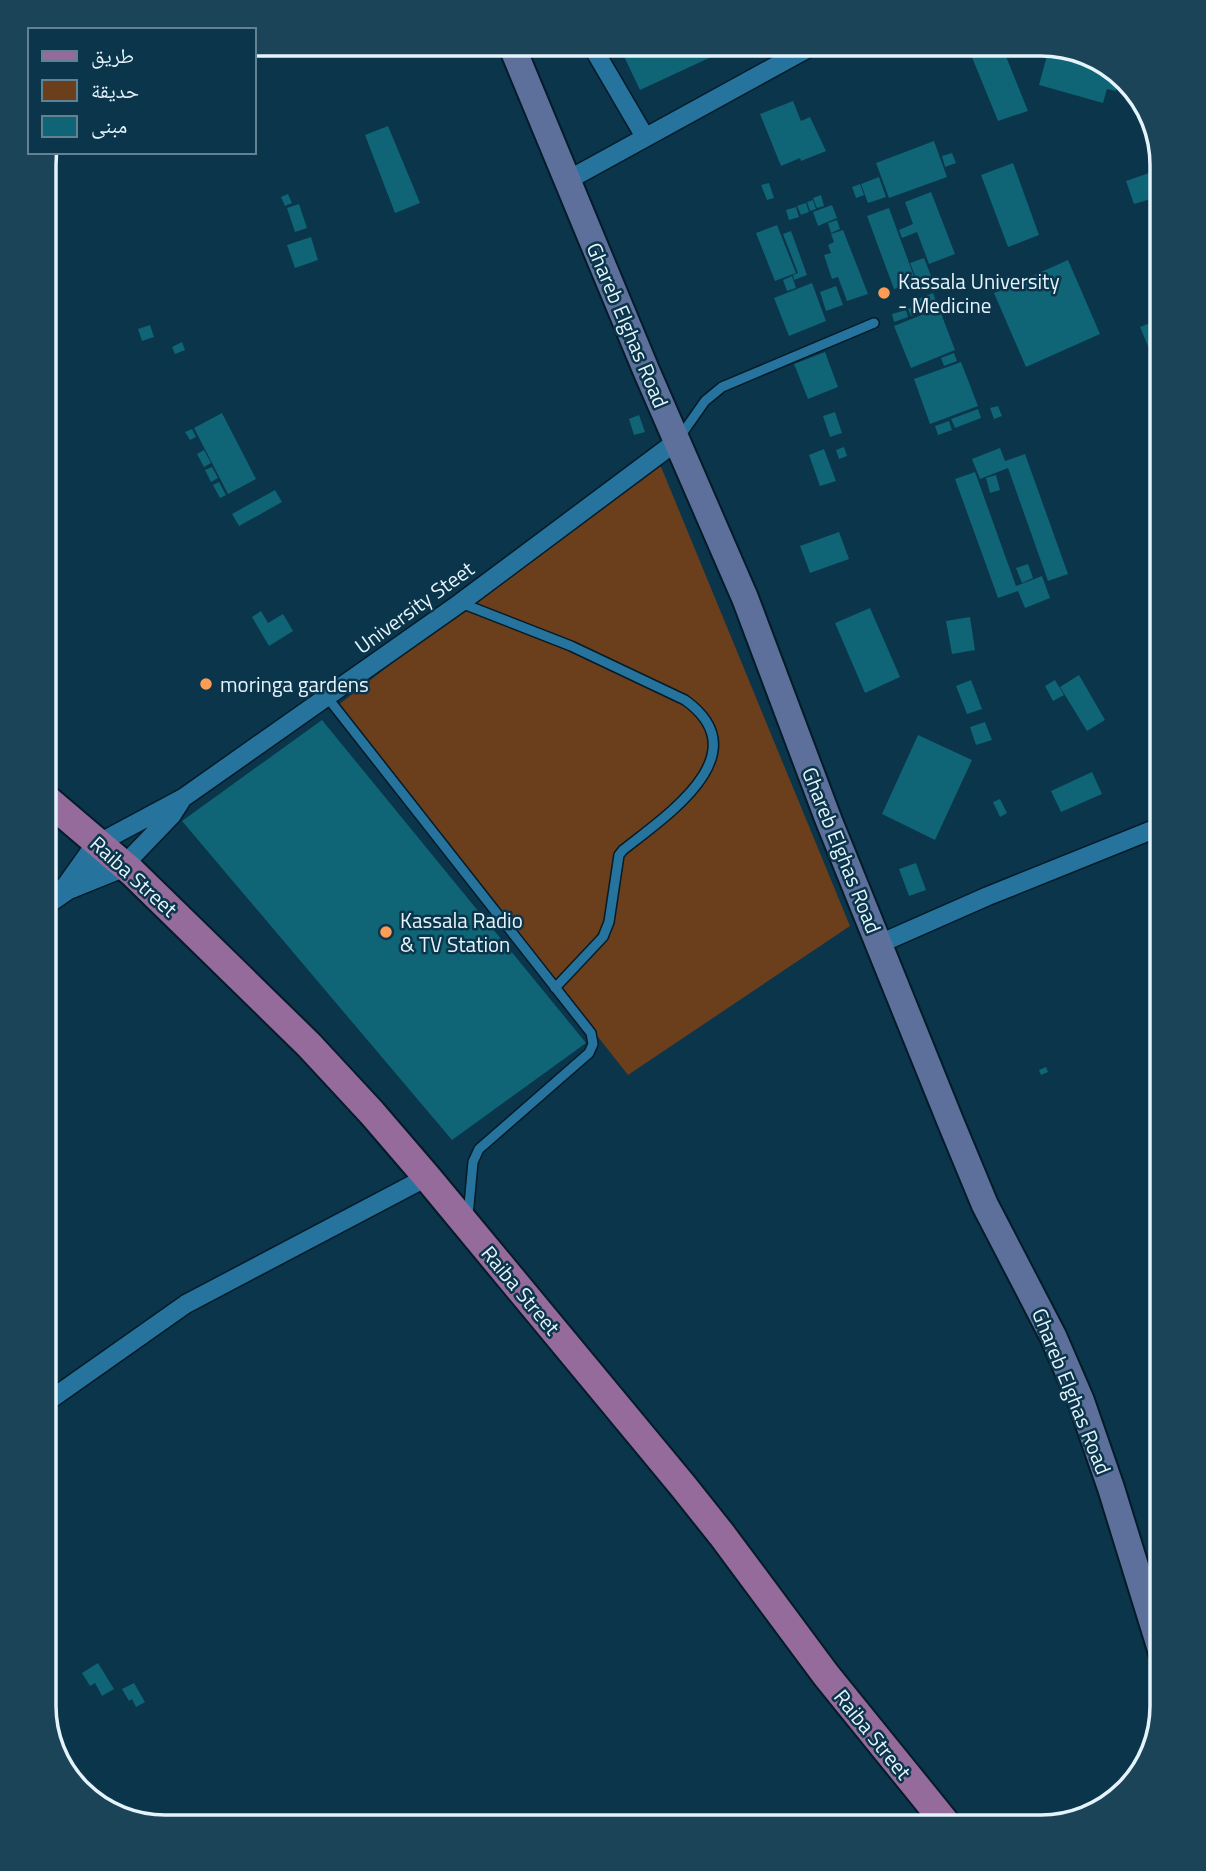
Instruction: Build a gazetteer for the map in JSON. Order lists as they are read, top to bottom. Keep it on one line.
{"streets":{"main road":["Ghareb Elghas Road","Raiba Street"],"street":["University Steet"]},"crossings":[["Ghareb Elghas Road","University Steet"],["University Steet","Raiba Street"]],"places":["Kassala University - Medicine","moringa gardens","Kassala Radio & TV Station"],"legend":["طريق","حديقة","مبنى"]}
